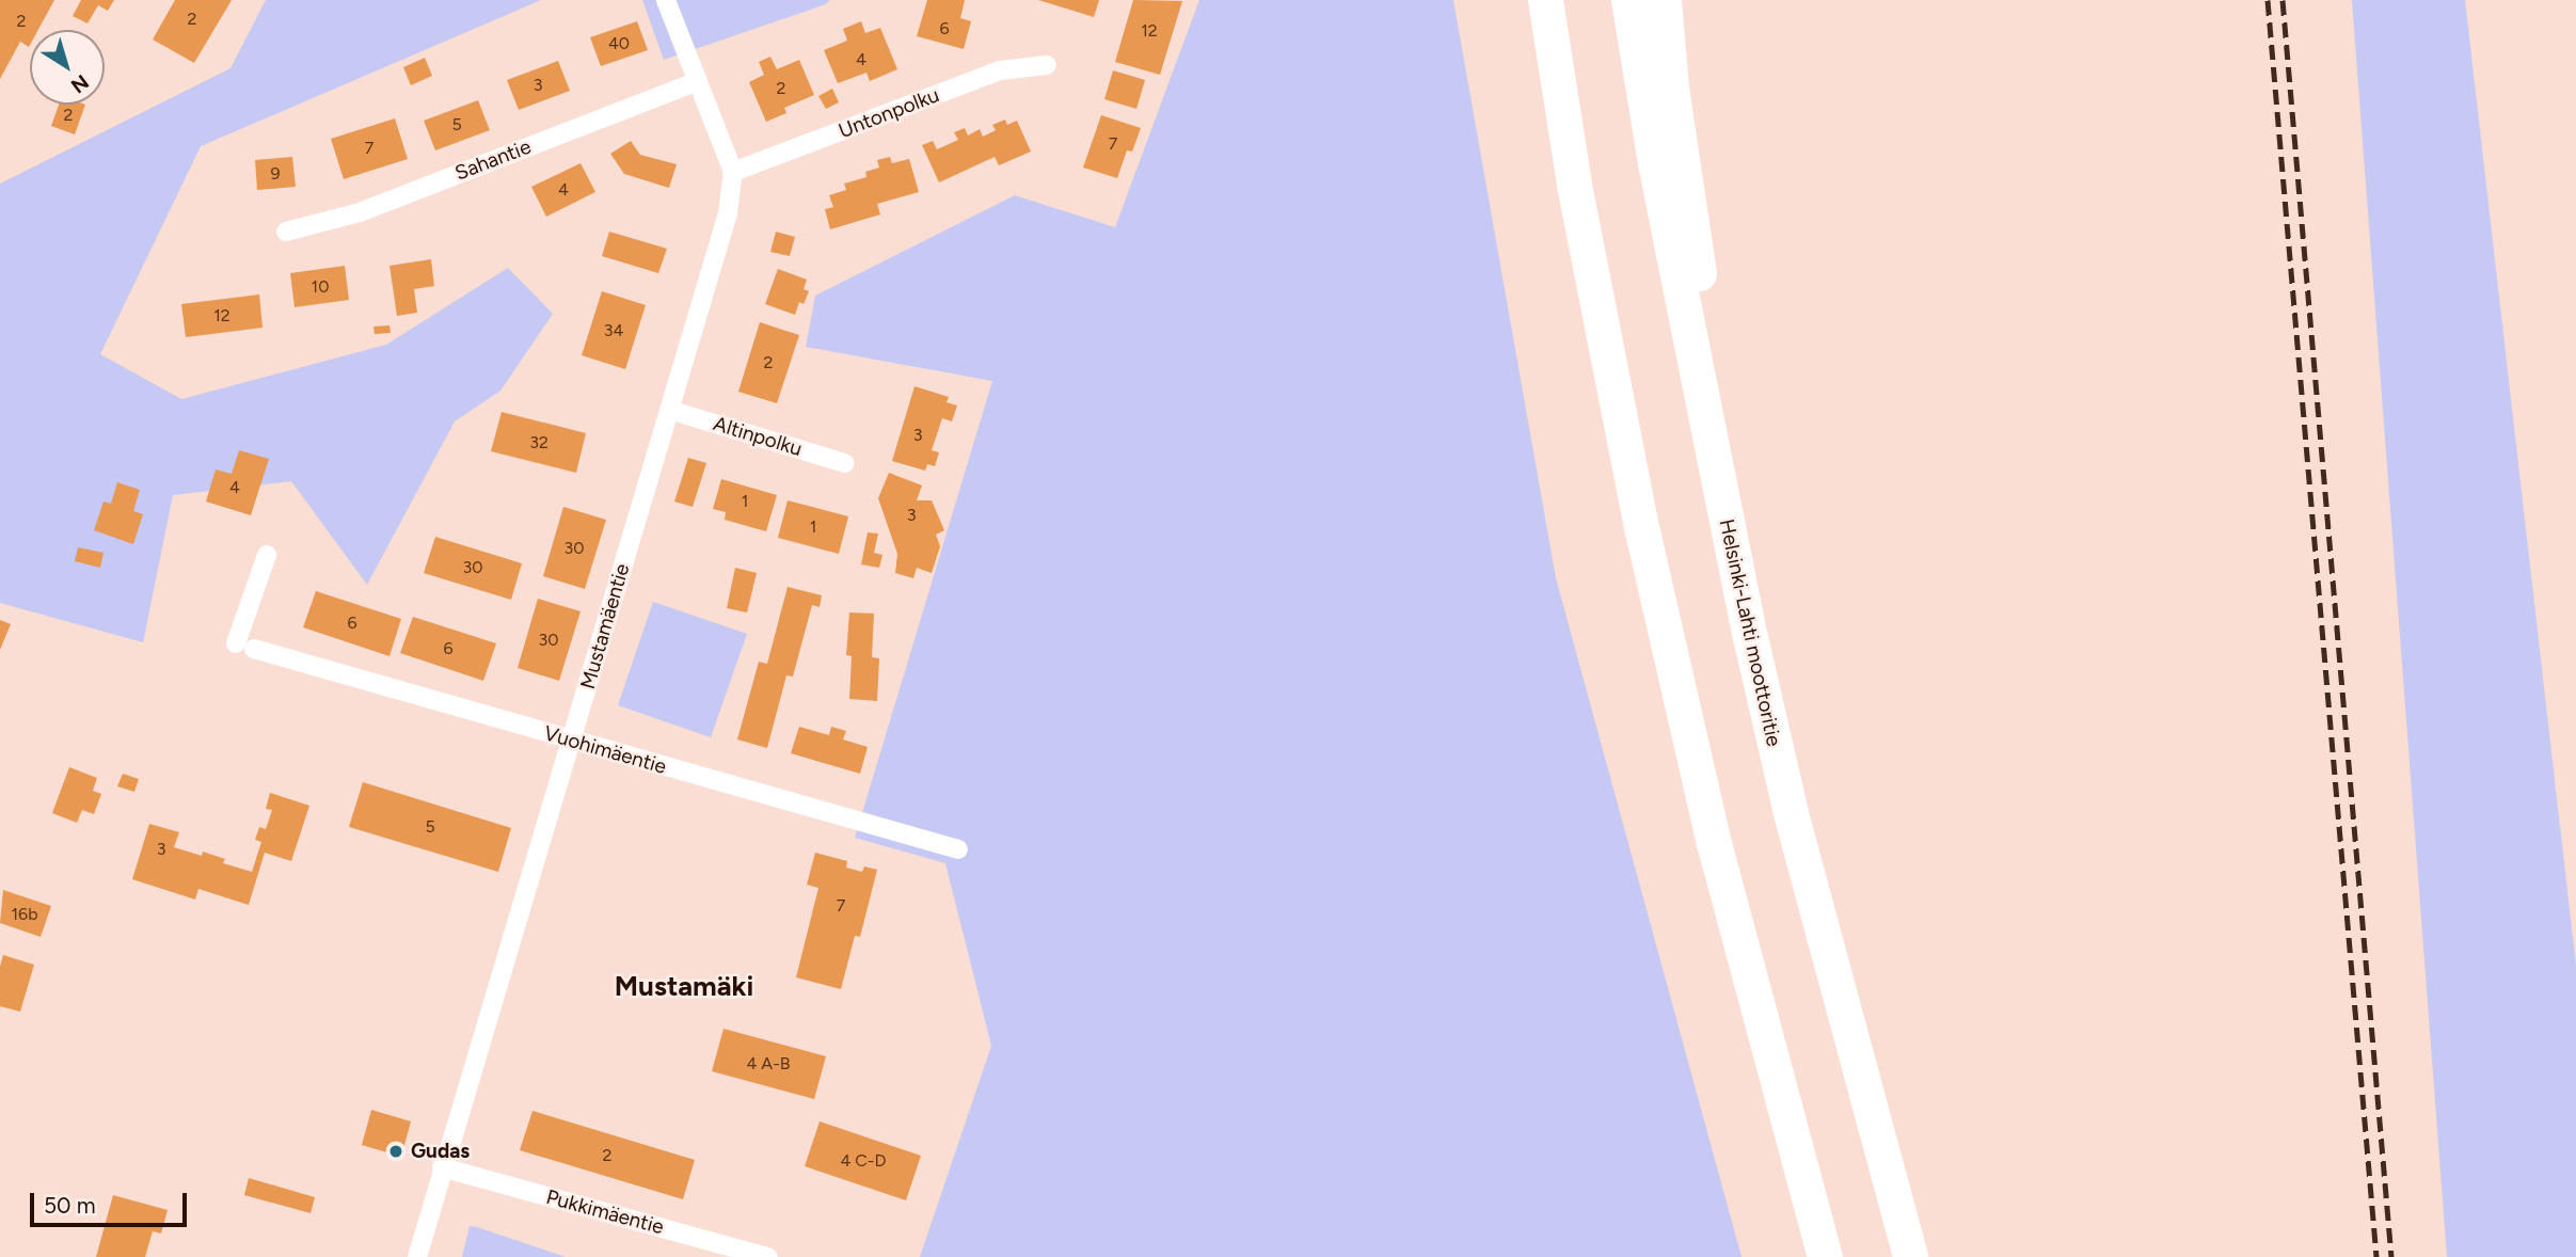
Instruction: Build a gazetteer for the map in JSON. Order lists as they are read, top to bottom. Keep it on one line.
{"streets":{"highway":["Helsinki-Lahti moottoritie"],"street":["Untonpolku","Sahantie","Altinpolku","Mustamäentie","Vuohimäentie","Pukkimäentie"]},"crossings":[["Untonpolku","Mustamäentie"],["Sahantie","Mustamäentie"],["Altinpolku","Mustamäentie"],["Mustamäentie","Vuohimäentie"],["Mustamäentie","Pukkimäentie"]],"districts":["Mustamäki"],"places":["Gudas"],"house_numbers":["2","2","6","12","40","4","3","2","2","5","7","7","9","4","10","12","34","2","3","32","4","1","3","1","30","30","6","30","6","5","3","7","16b","4 A-B","2","4 C-D"],"scale_bar":"50 m","north":"bottom right"}
